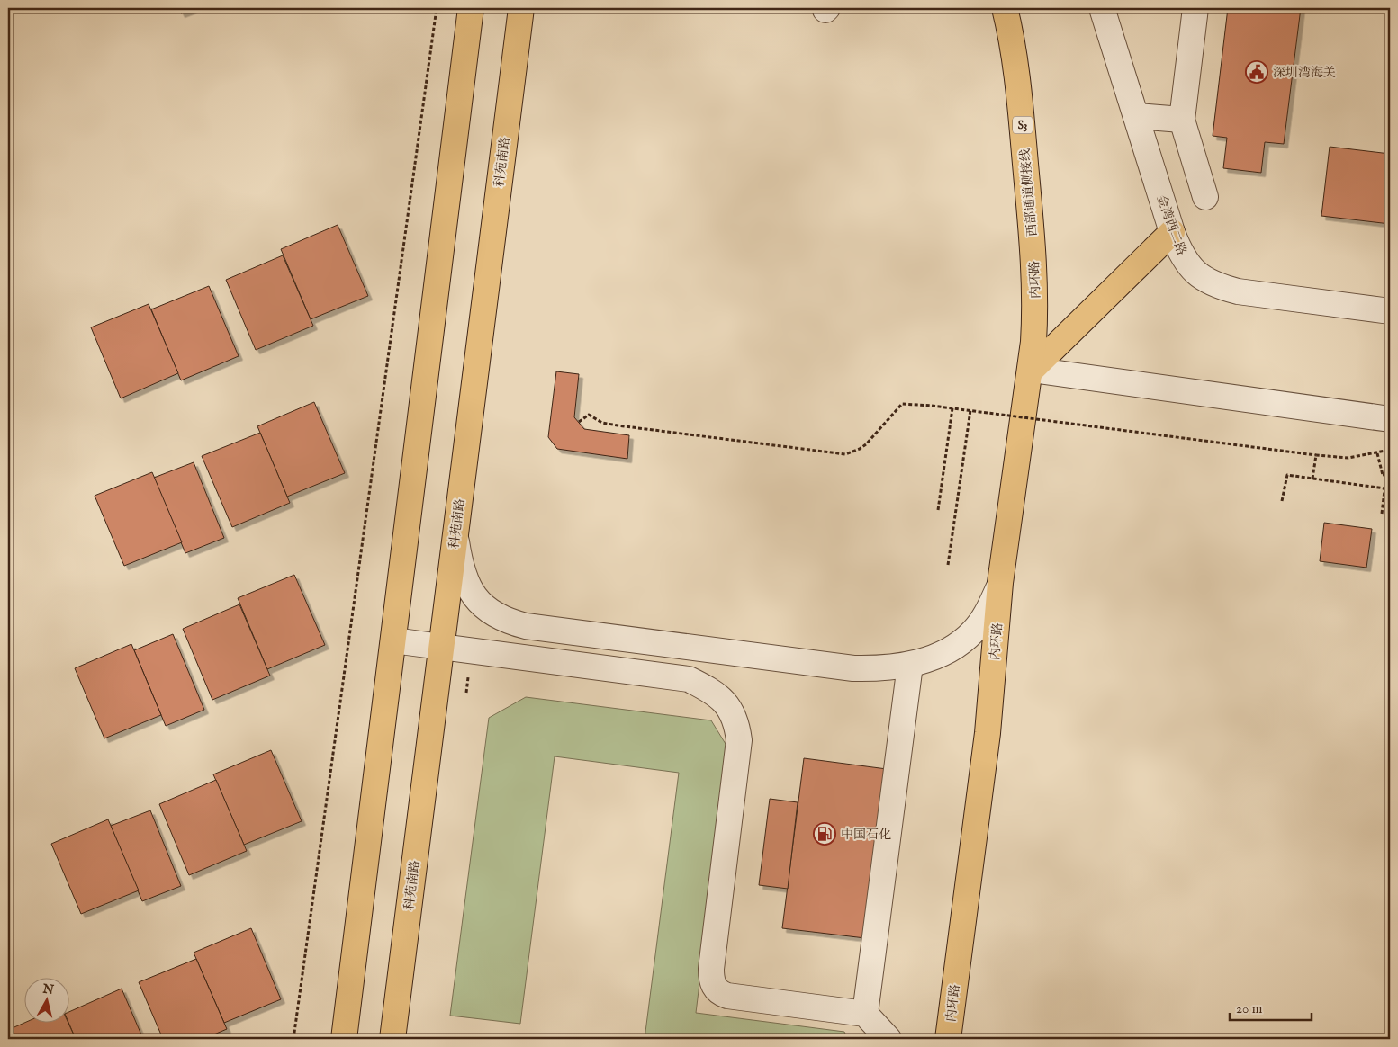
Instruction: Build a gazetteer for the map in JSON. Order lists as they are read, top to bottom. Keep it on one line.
{"streets":{"main road":["S3","科苑南路","西部通道侧接线","内环路"],"street":["金湾西二路"]},"crossings":[["西部通道侧接线","内环路"]],"places":{"public building":["深圳湾海关"],"fuel station":["中国石化"]},"scale_bar":"20 m","north":"top"}
